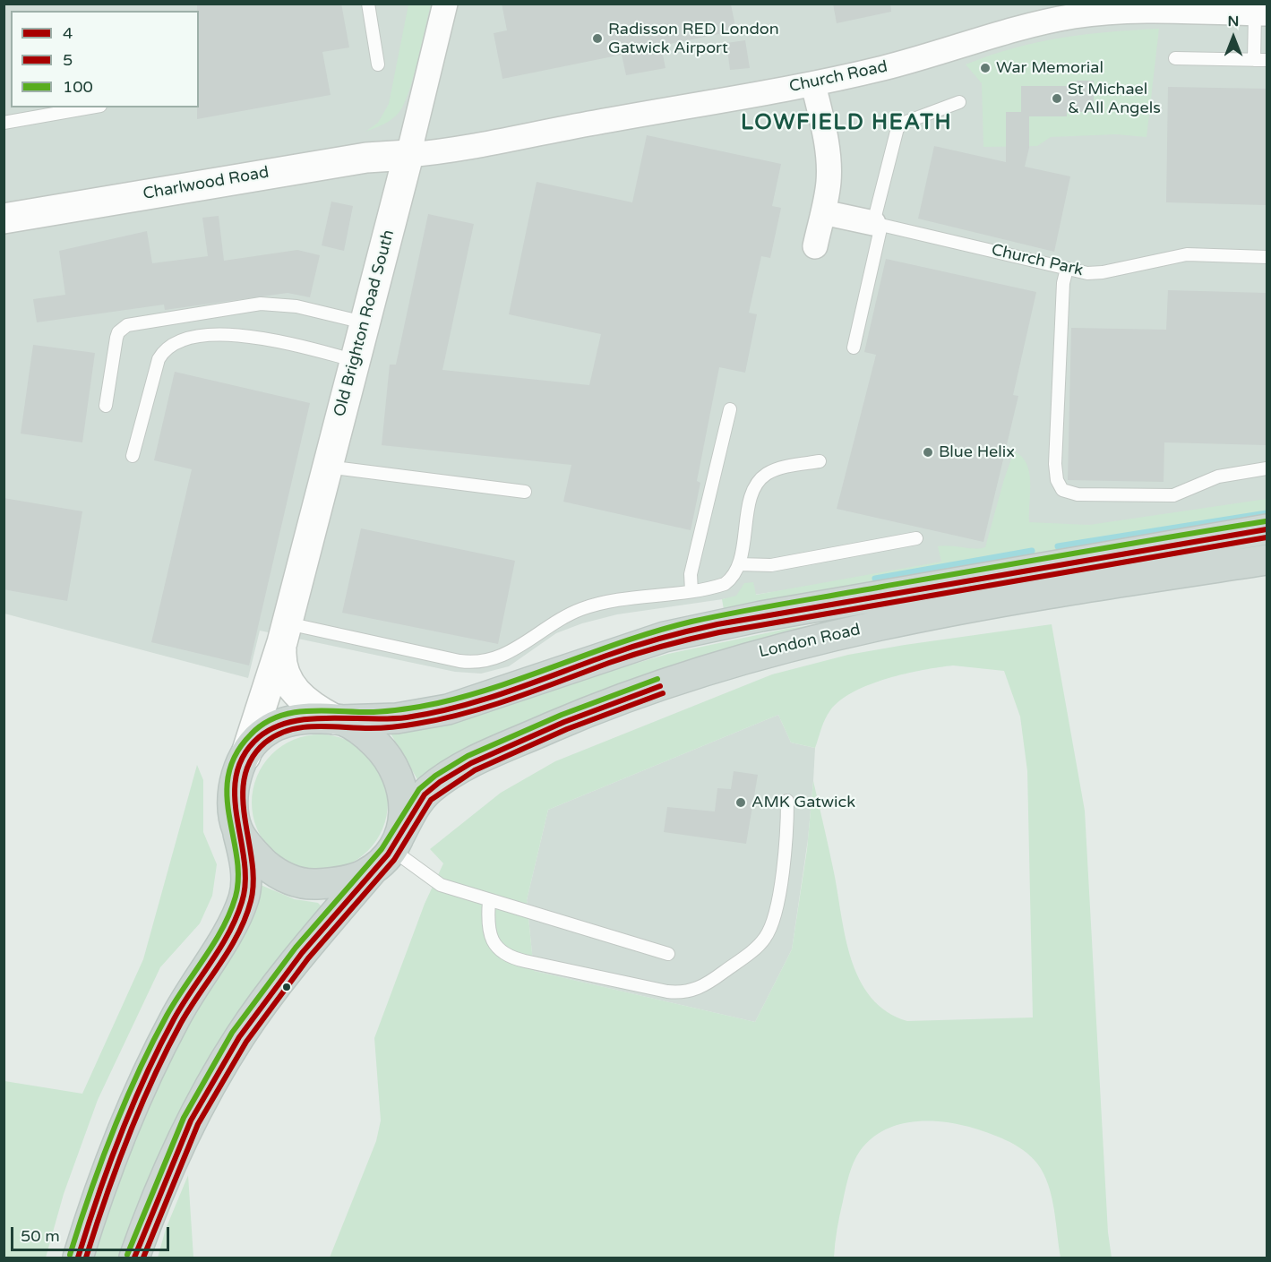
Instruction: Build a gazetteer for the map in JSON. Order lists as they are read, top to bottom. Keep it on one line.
{"streets":{"main road":["London Road"],"street":["Church Road","Charlwood Road","Old Brighton Road South"],"lane":["Church Park"]},"crossings":[["Church Road","Charlwood Road"],["Church Road","Old Brighton Road South"],["Charlwood Road","Old Brighton Road South"],["Old Brighton Road South","London Road"]],"districts":["LOWFIELD HEATH"],"places":["Radisson RED London Gatwick Airport","War Memorial","St Michael & All Angels","Blue Helix","AMK Gatwick"],"lines":["transit line 100","transit line 4","transit line 5"],"legend":["4","5","100"],"scale_bar":"50 m","north":"top"}
